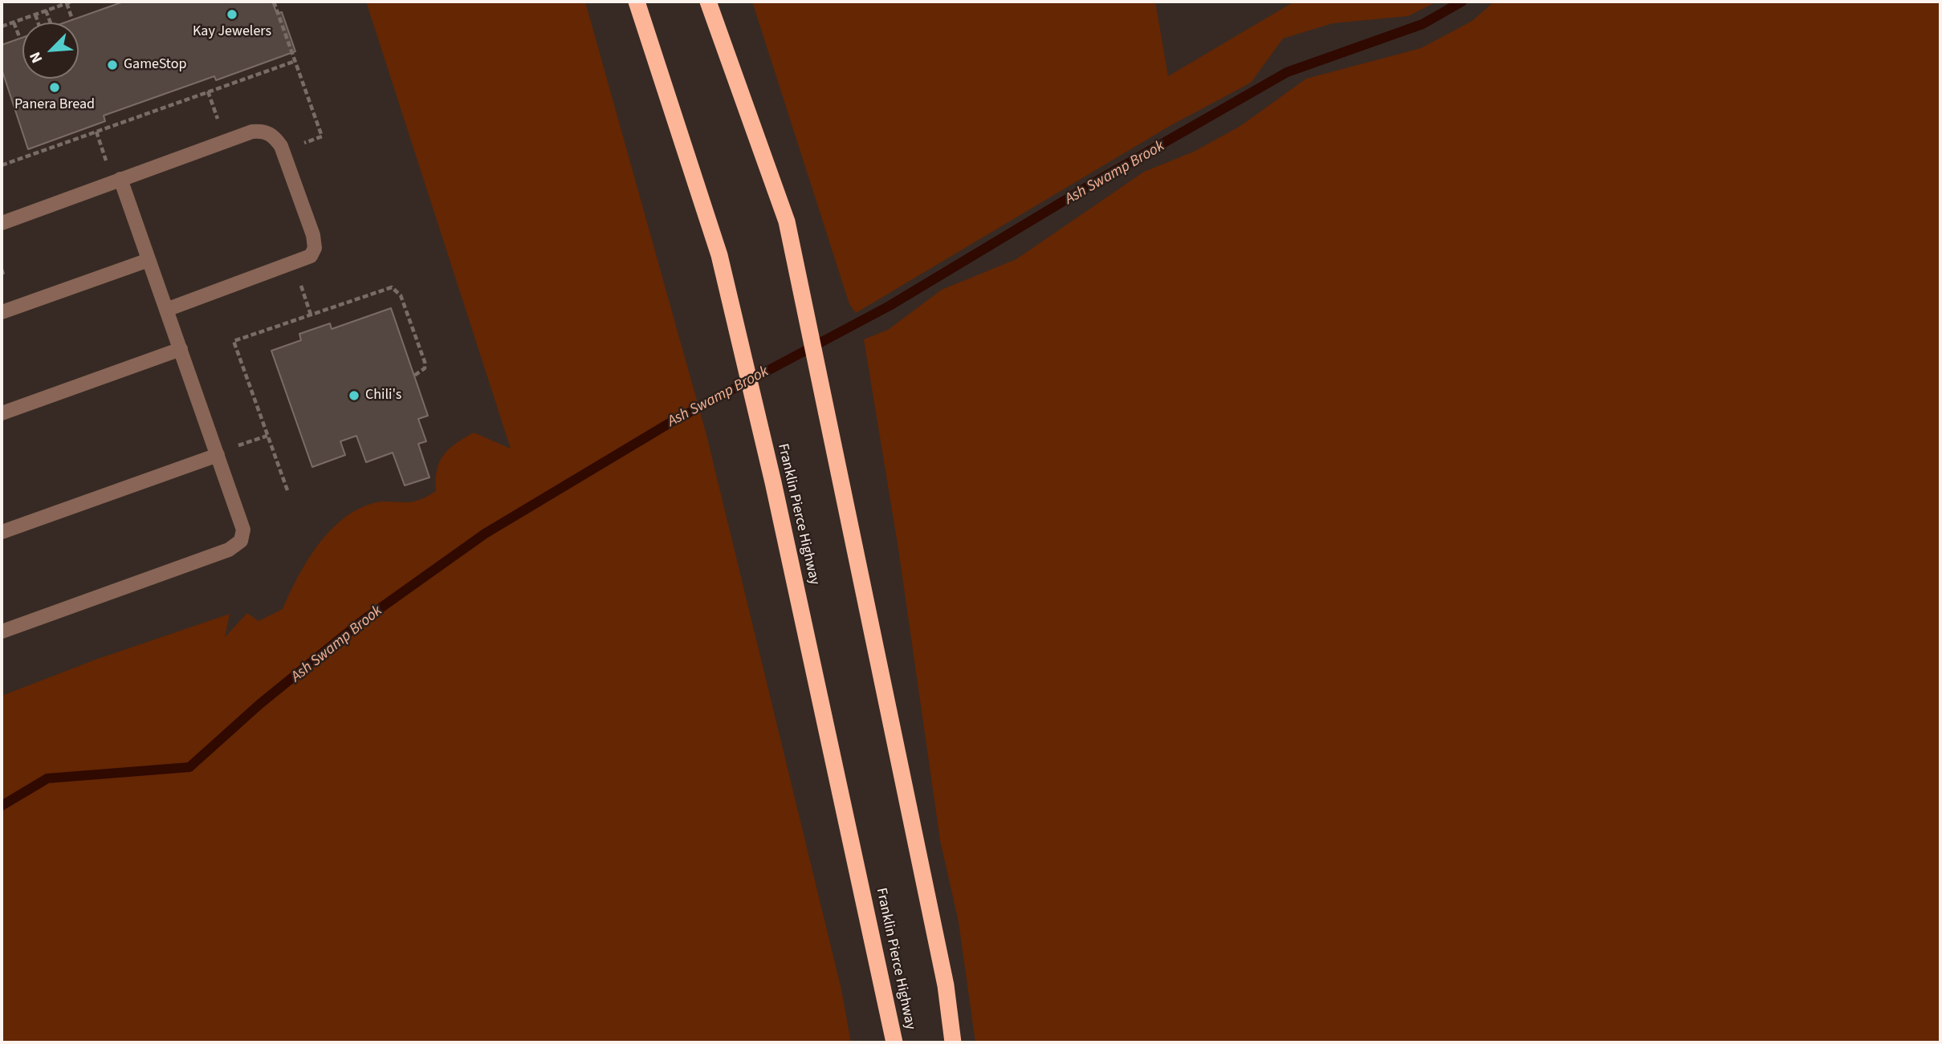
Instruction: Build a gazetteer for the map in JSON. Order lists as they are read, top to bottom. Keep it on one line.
{"streets":{"highway":["Franklin Pierce Highway"]},"water":["Ash Swamp Brook"],"places":["Kay Jewelers","GameStop","Panera Bread","Chili's"],"north":"bottom left"}
